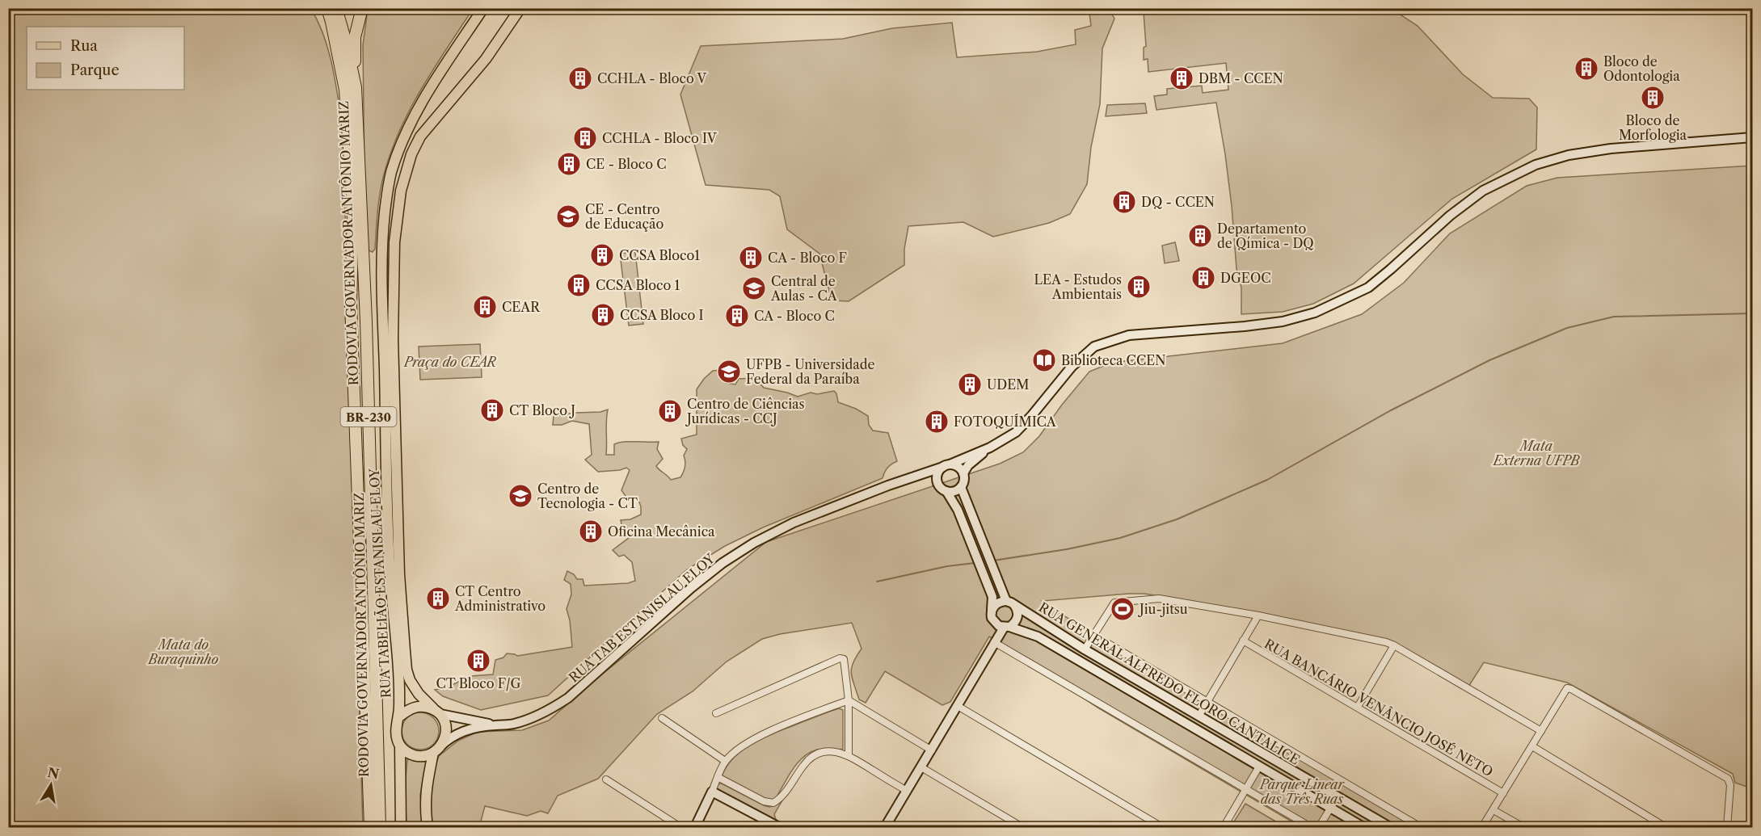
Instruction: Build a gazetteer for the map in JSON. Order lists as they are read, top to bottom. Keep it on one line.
{"streets":{"highway":["RODOVIA GOVERNADOR ANTÔNIO MARIZ","BR-230"],"main road":["RUA TABELIÃO ESTANISLAU ELOY"],"street":["RUA TAB ESTANISLAU ELOY","RUA GENERAL ALFREDO FLORO CANTALICE","RUA BANCÁRIO VENÂNCIO JOSÉ NETO"]},"crossings":[["RUA TABELIÃO ESTANISLAU ELOY","RUA TAB ESTANISLAU ELOY"]],"parks":["Praça do CEAR","Mata Externa UFPB","Mata do Buraquinho","Parque Linear das Três Ruas"],"places":{"building":["Bloco de Odontologia","CCHLA - Bloco V","DBM - CCEN","Bloco de Morfologia","CCHLA - Bloco IV","CE - Bloco C","DQ - CCEN","Departamento de Qímica - DQ","CCSA Bloco1","CA - Bloco F","DGEOC","CCSA Bloco 1","LEA - Estudos Ambientais","CEAR","CCSA Bloco I","CA - Bloco C","UDEM","CT Bloco J","Centro de Ciências Jurídicas - CCJ","FOTOQUÍMICA","Oficina Mecânica","CT Centro Administrativo","CT Bloco F/G"],"school or university":["CE - Centro de Educação","Central de Aulas - CA","UFPB - Universidade Federal da Paraíba","Centro de Tecnologia - CT"],"library":["Biblioteca CCEN"],"sports":["Jiu-jitsu"]},"legend":["Rua","Parque"],"north":"top"}
